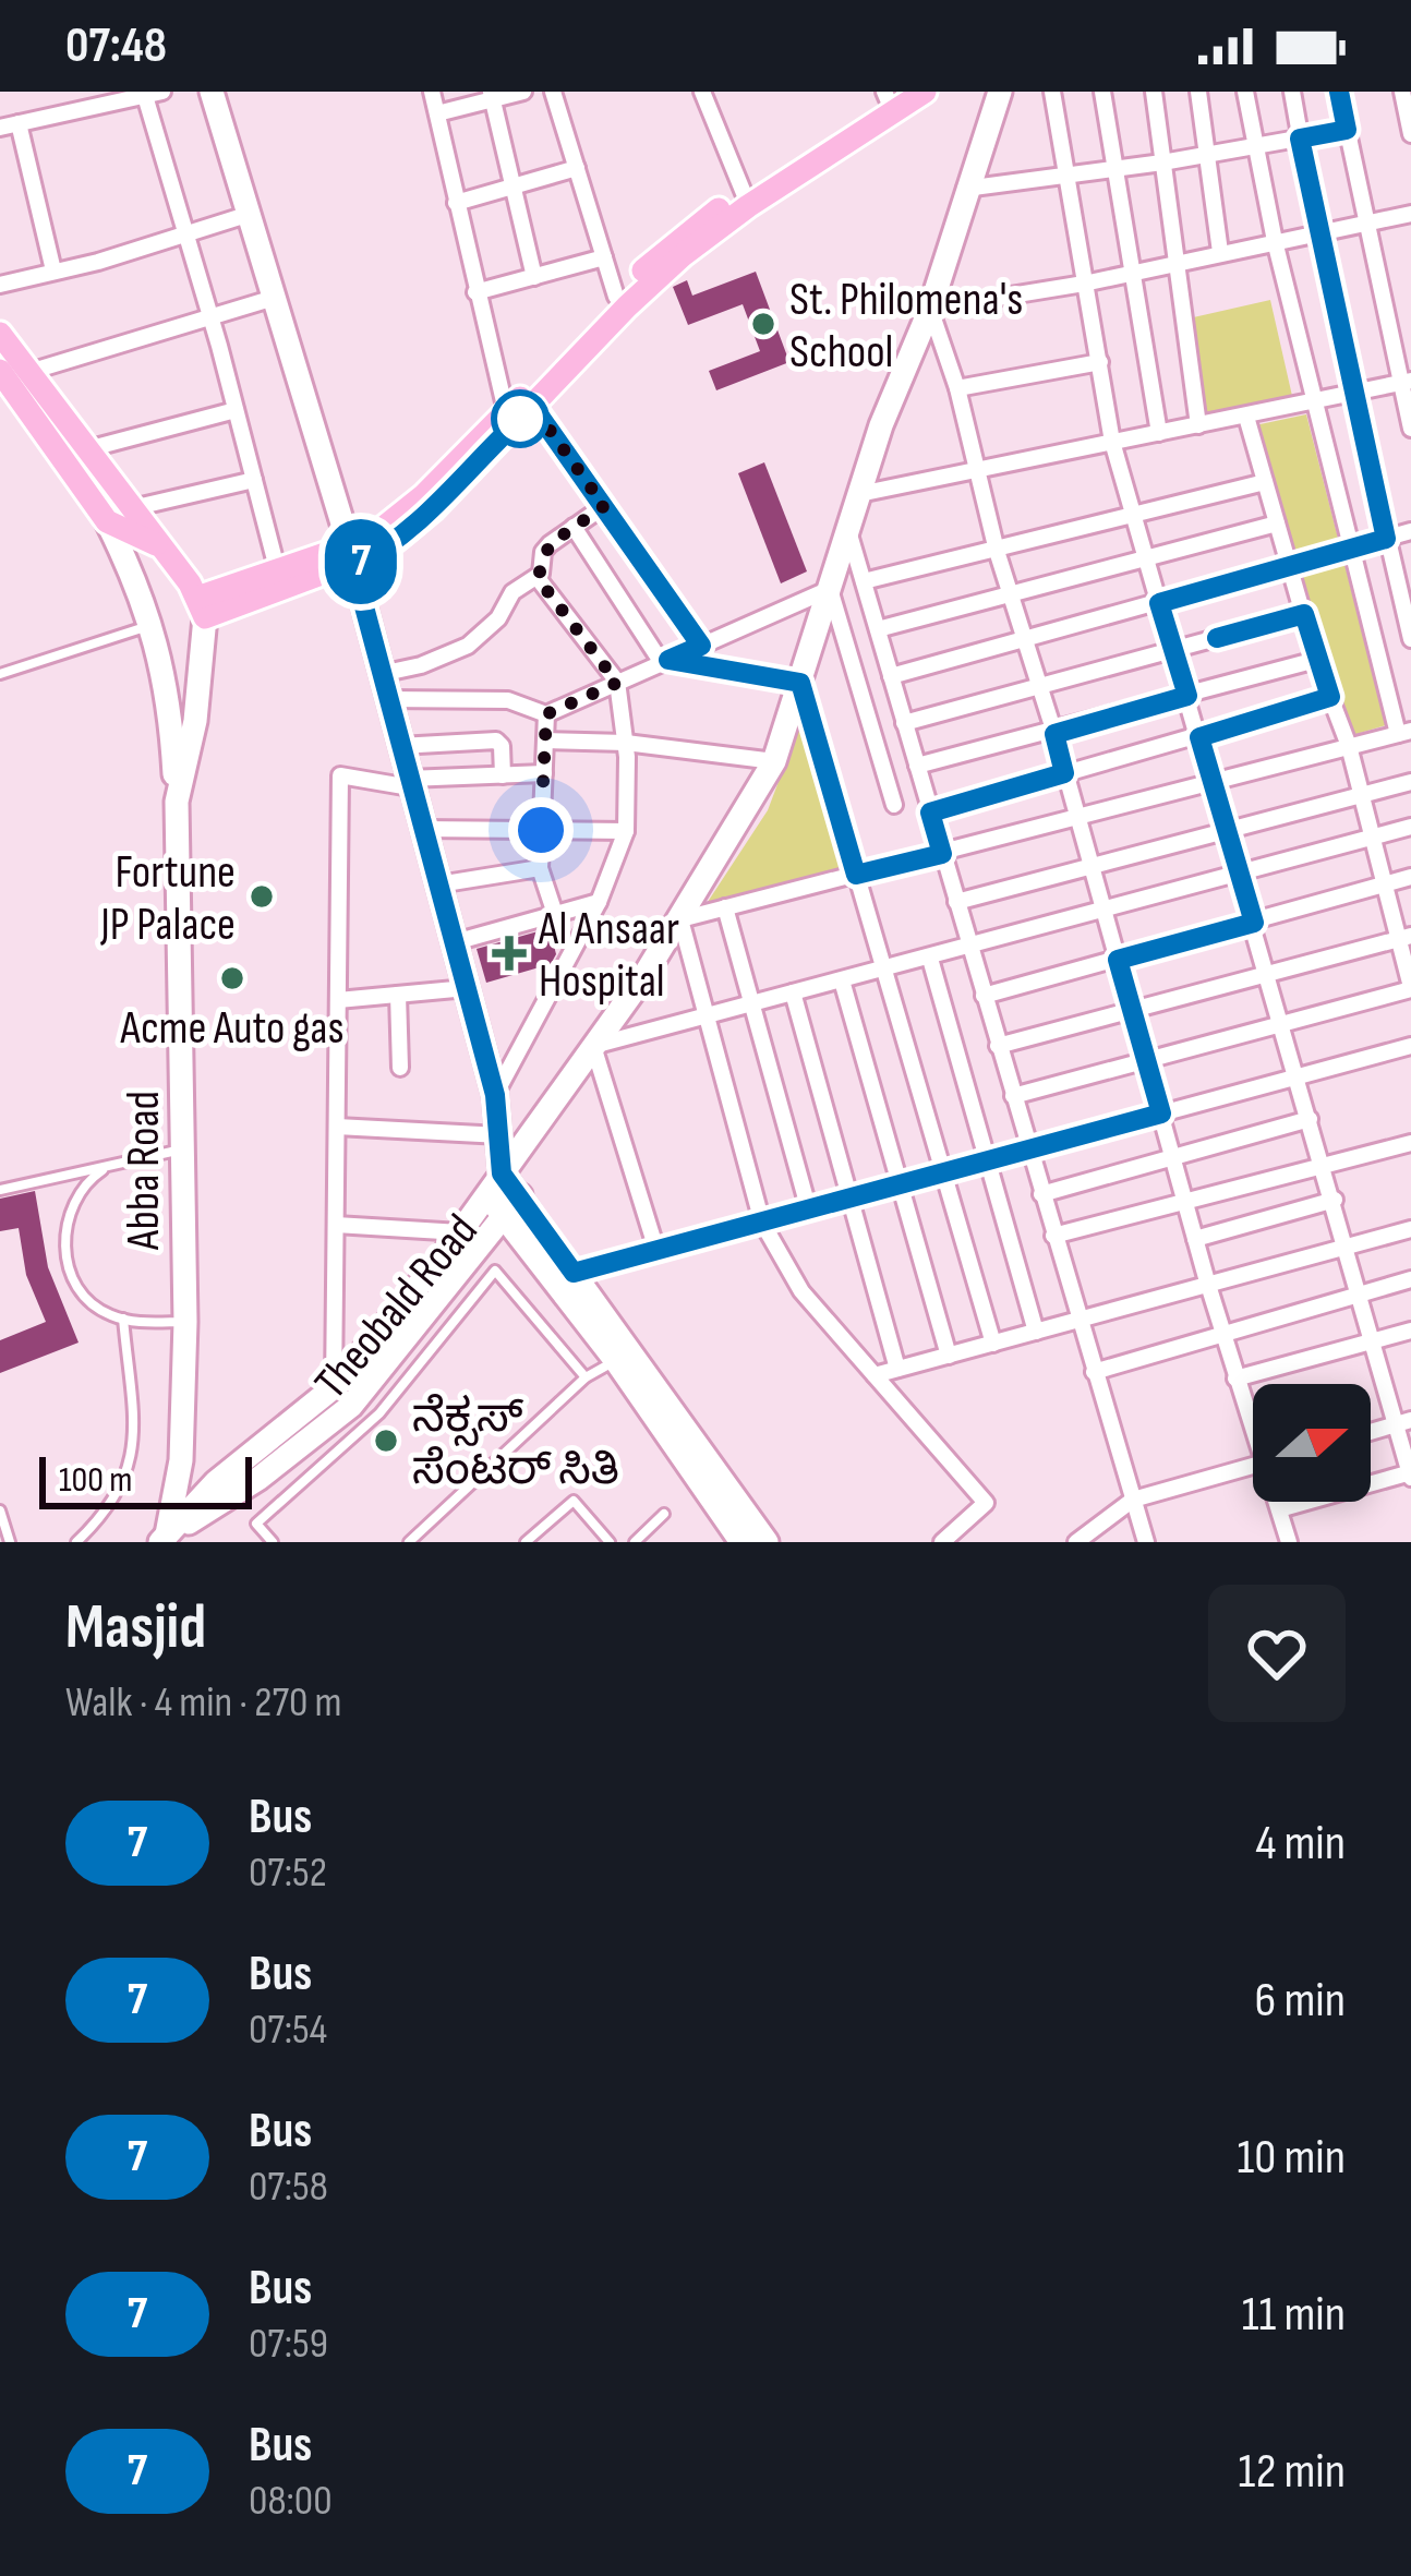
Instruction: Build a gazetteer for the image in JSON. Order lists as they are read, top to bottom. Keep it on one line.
{"streets":{"main road":["Abba Road","Theobald Road"]},"crossings":[["Abba Road","Theobald Road"]],"places":{"other":["St. Philomena's School","Fortune JP Palace","Acme Auto gas","ನೆಕ್ಸಸ್ ಸೆಂಟರ್ ಸಿತಿ"],"health":["Al Ansaar Hospital"]},"lines":["bus line 7"],"scale_bar":"100 m","north":"right","page":{"status":"07:48","on_map":"7","scale":"100 m","heading":["Masjid","Walk · 4 min · 270 m"],"list":[{"mark":"7","name":"Bus","note":"07:52","value":"4 min"},{"mark":"7","name":"Bus","note":"07:54","value":"6 min"},{"mark":"7","name":"Bus","note":"07:58","value":"10 min"},{"mark":"7","name":"Bus","note":"07:59","value":"11 min"},{"mark":"7","name":"Bus","note":"08:00","value":"12 min"}]}}
